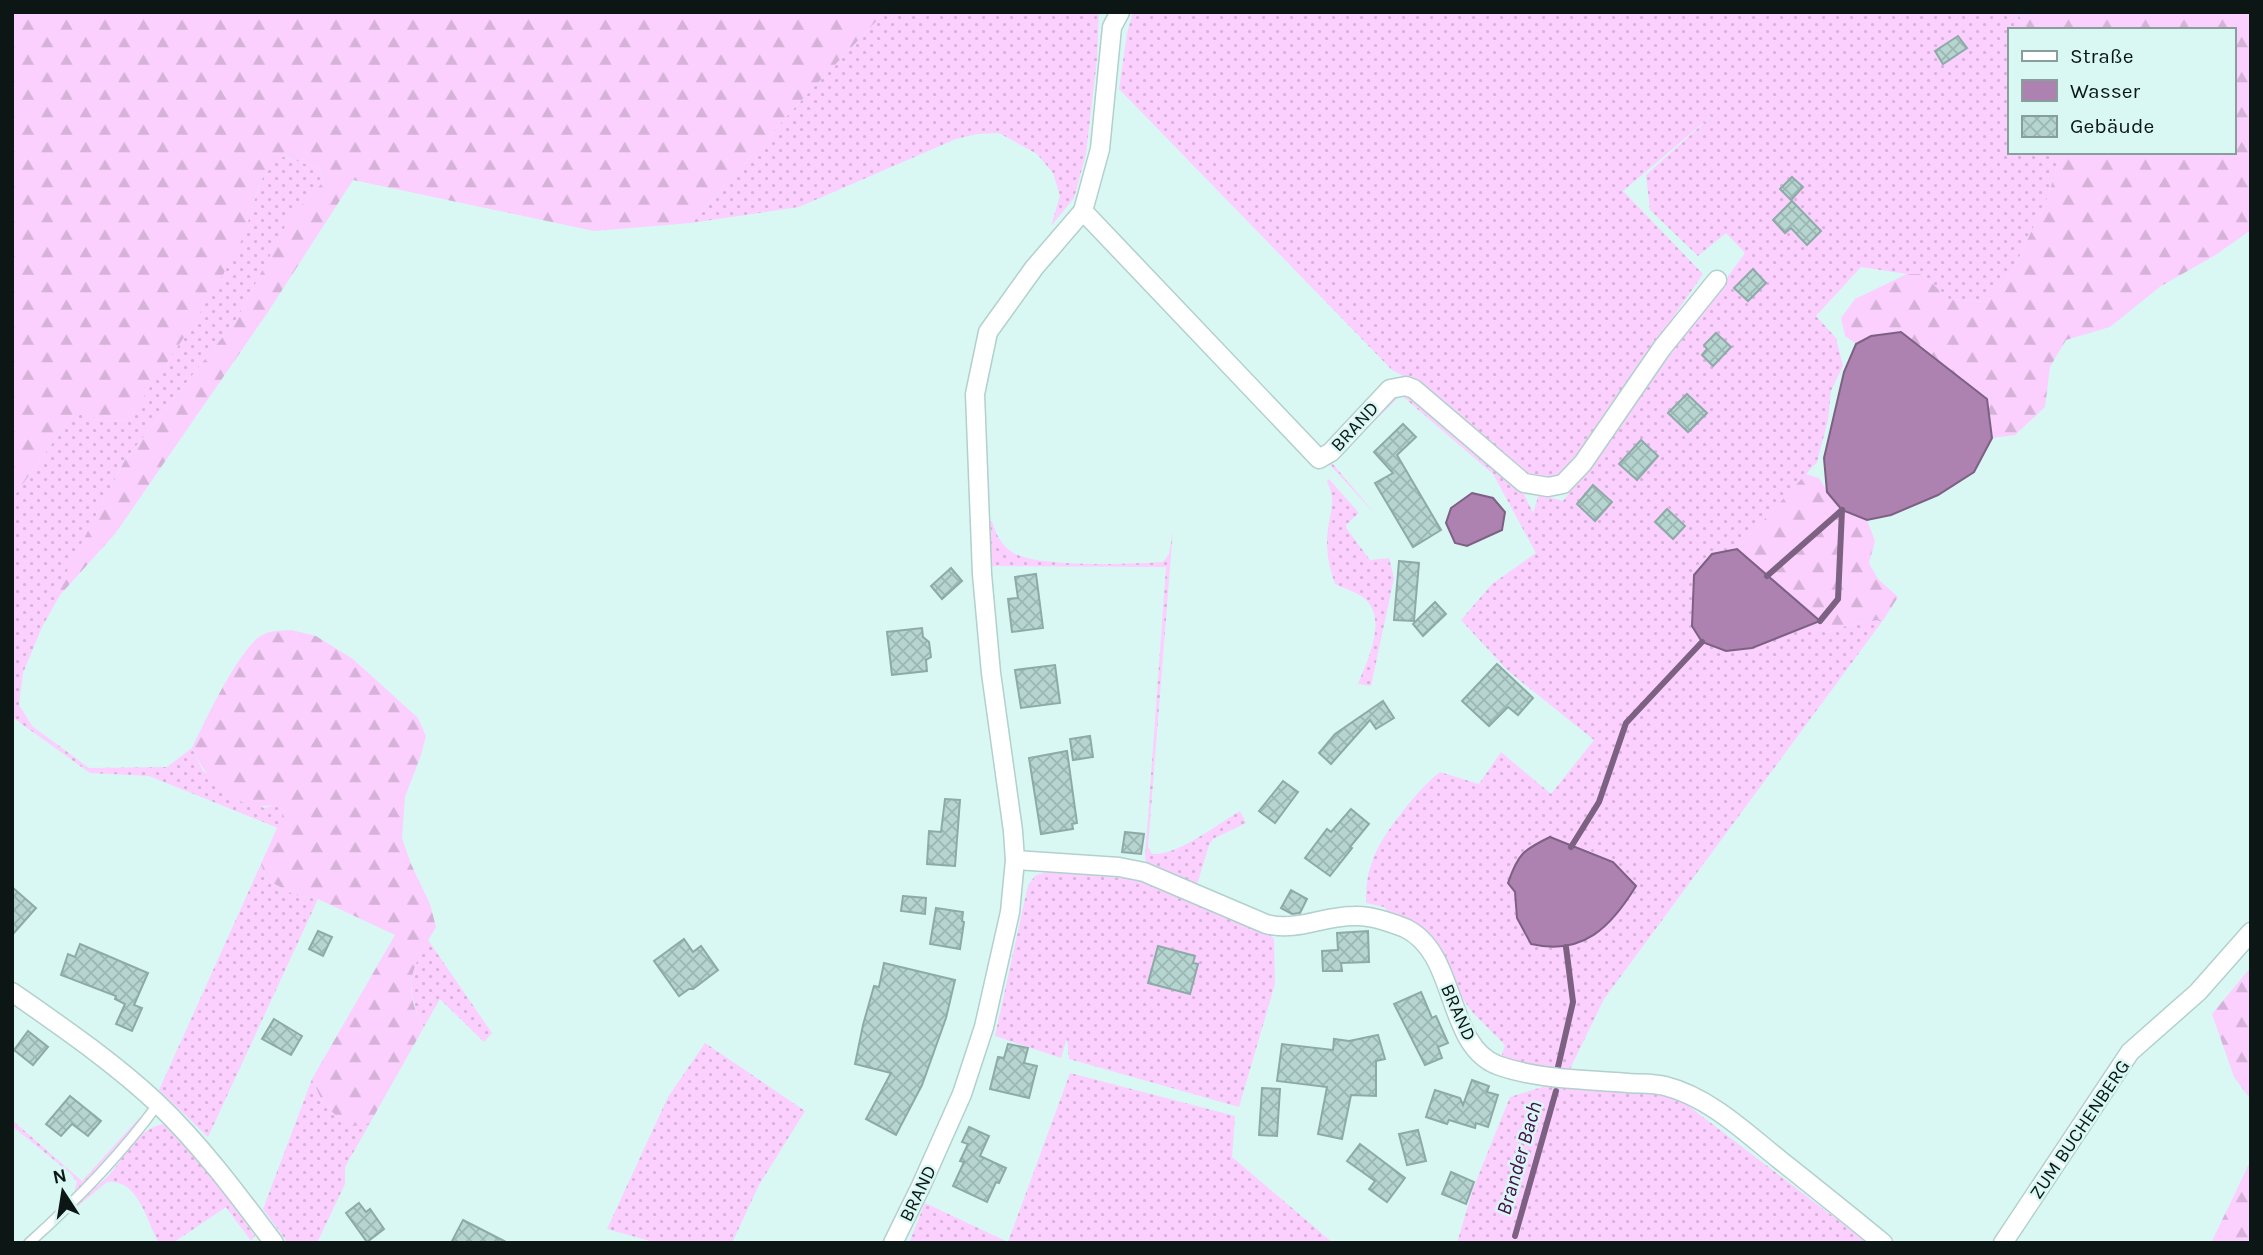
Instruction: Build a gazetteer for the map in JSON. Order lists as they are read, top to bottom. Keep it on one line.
{"streets":{"street":["BRAND","ZUM BUCHENBERG"]},"water":["Brander Bach"],"legend":["Straße","Wasser","Gebäude"],"north":"top"}
